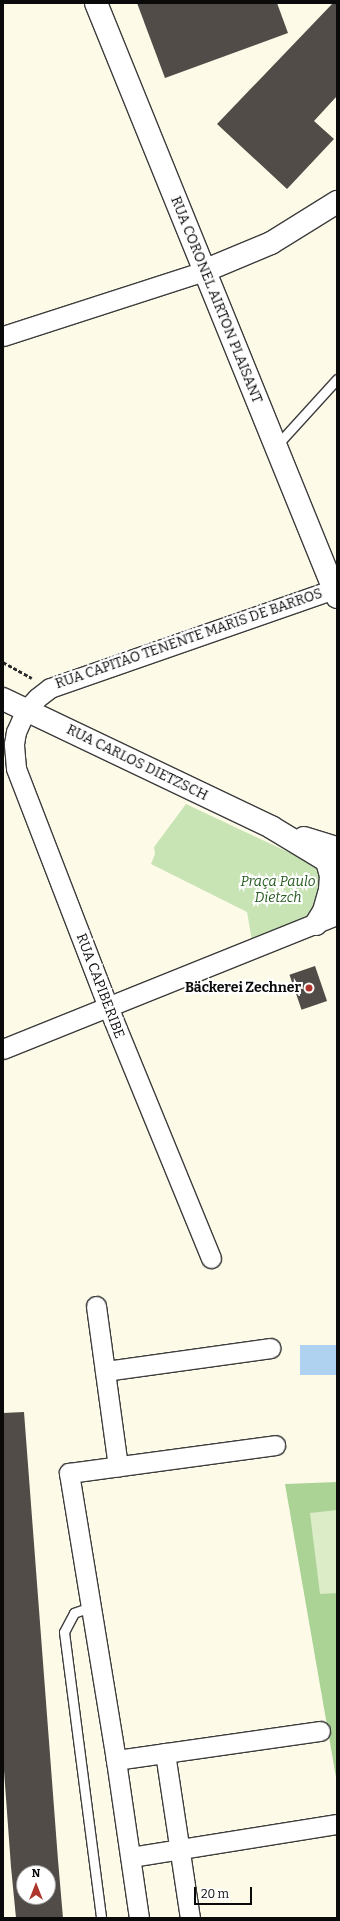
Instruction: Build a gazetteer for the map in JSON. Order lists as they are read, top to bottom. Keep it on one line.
{"streets":{"street":["RUA CORONEL AIRTON PLAISANT","RUA CAPITÃO TENENTE MARIS DE BARROS","RUA CARLOS DIETZSCH","RUA CAPIBERIBE"]},"crossings":[["RUA CORONEL AIRTON PLAISANT","RUA CAPITÃO TENENTE MARIS DE BARROS"],["RUA CAPITÃO TENENTE MARIS DE BARROS","RUA CARLOS DIETZSCH"],["RUA CAPITÃO TENENTE MARIS DE BARROS","RUA CAPIBERIBE"],["RUA CARLOS DIETZSCH","RUA CAPIBERIBE"]],"parks":["Praça Paulo Dietzch"],"places":["Bäckerei Zechner"],"scale_bar":"20 m","north":"top"}
